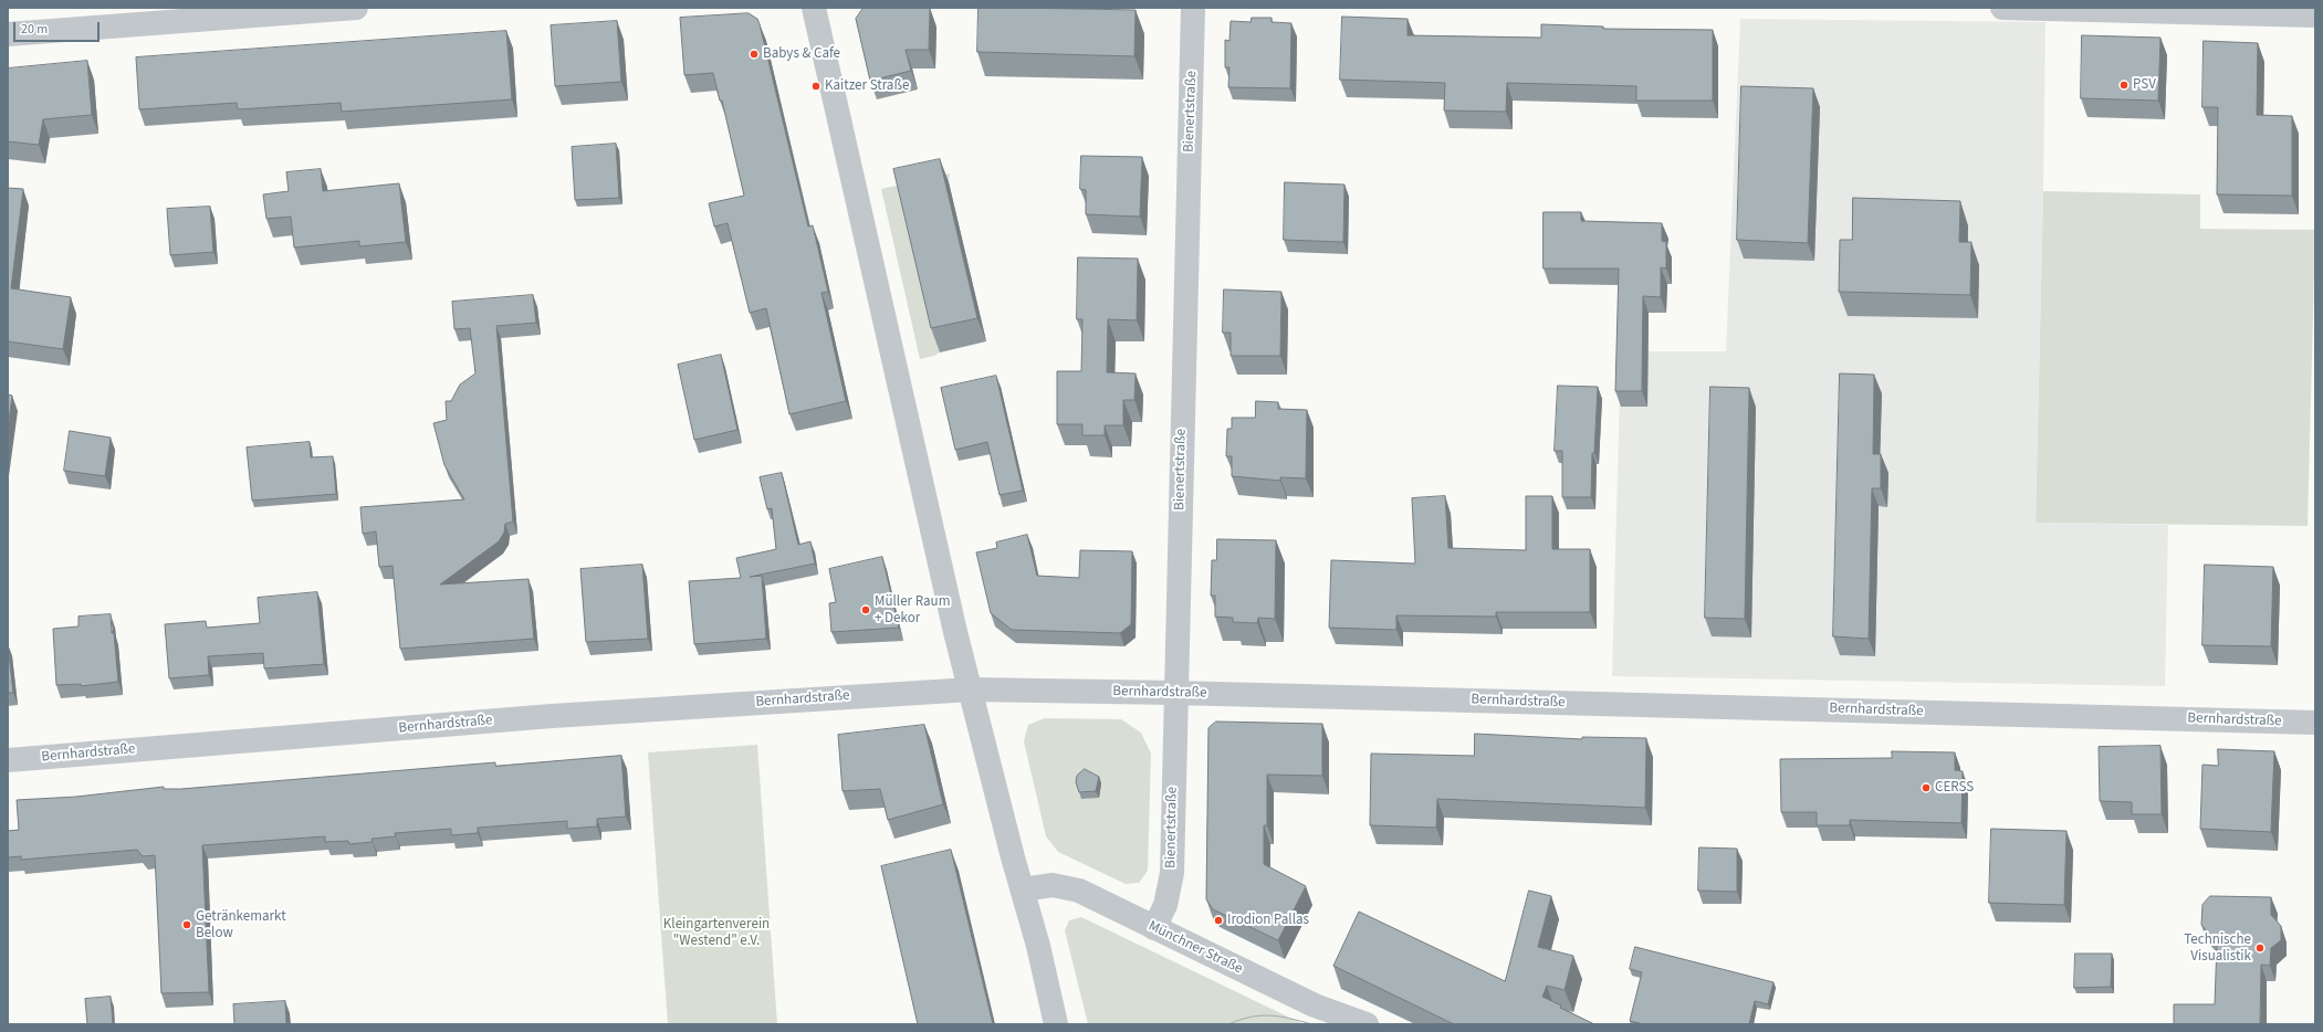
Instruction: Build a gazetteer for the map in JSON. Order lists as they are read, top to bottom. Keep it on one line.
{"streets":{"street":["Bienertstraße","Bernhardstraße","Münchner Straße"]},"crossings":[["Bienertstraße","Bernhardstraße"],["Bienertstraße","Münchner Straße"]],"parks":["Kleingartenverein \"Westend\" e.V."],"places":["Babys & Cafe","PSV","Kaitzer Straße","Müller Raum + Dekor","CERSS","Irodion Pallas","Getränkemarkt Below","Technische Visualistik"],"scale_bar":"20 m"}
